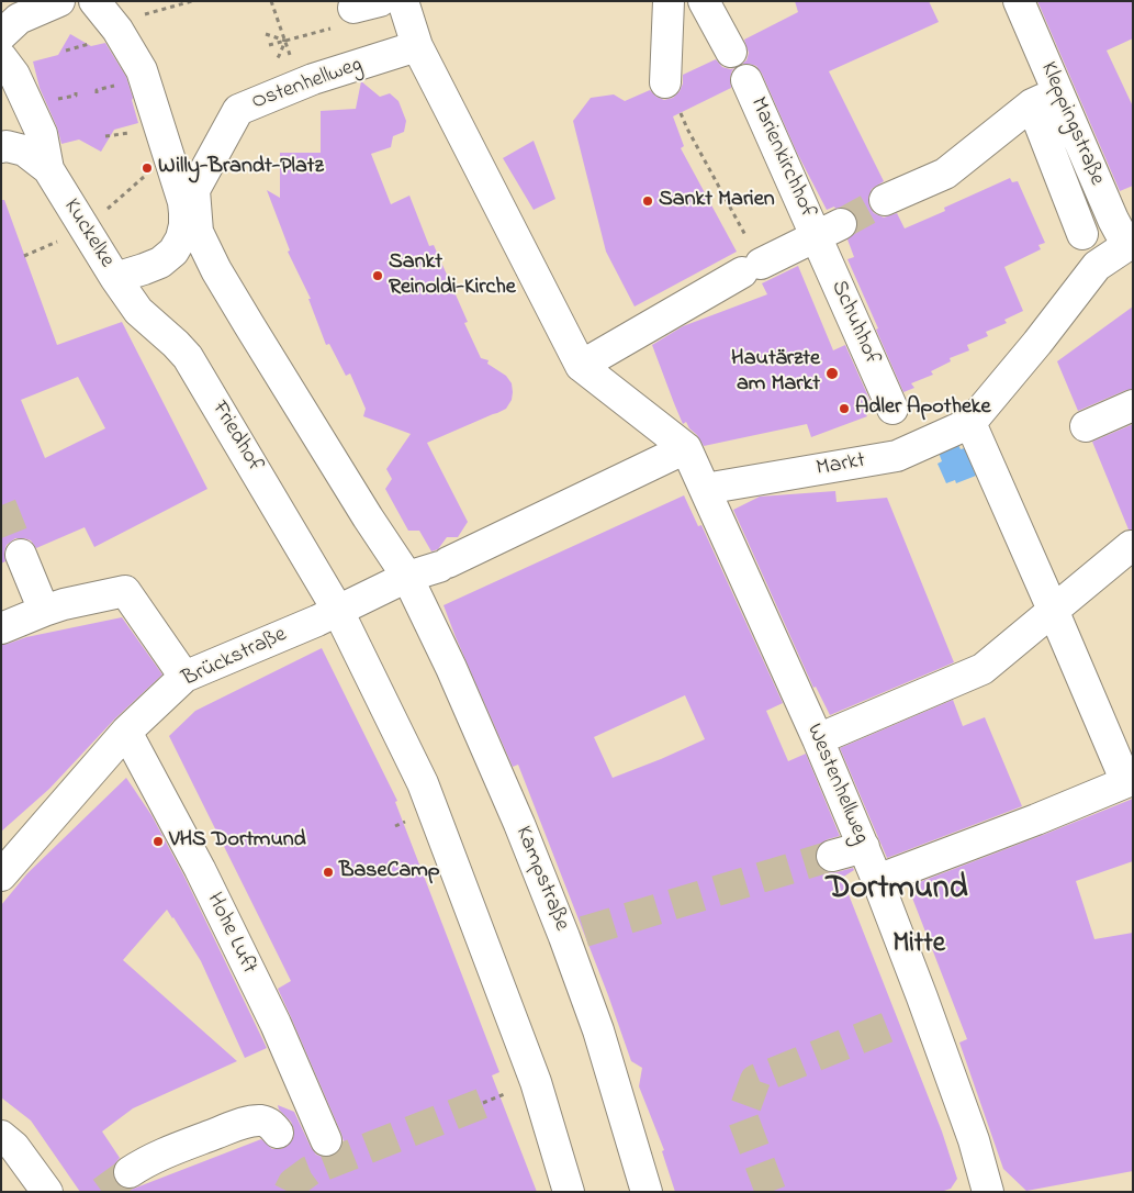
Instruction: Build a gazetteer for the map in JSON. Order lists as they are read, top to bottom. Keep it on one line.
{"streets":{"street":["Ostenhellweg","Kleppingstraße","Marienkirchhof","Kuckelke","Schuhhof","Friedhof","Markt","Brückstraße","Westenhellweg","Kampstraße","Hohe Luft"]},"crossings":[["Ostenhellweg","Kuckelke"],["Ostenhellweg","Brückstraße"],["Ostenhellweg","Kampstraße"],["Kleppingstraße","Markt"],["Marienkirchhof","Schuhhof"],["Kuckelke","Friedhof"],["Friedhof","Brückstraße"],["Markt","Westenhellweg"],["Brückstraße","Westenhellweg"],["Brückstraße","Kampstraße"],["Brückstraße","Hohe Luft"]],"districts":["Dortmund","Mitte"],"places":["Willy-Brandt-Platz","Sankt Marien","Sankt Reinoldi-Kirche","Hautärzte am Markt","Adler Apotheke","VHS Dortmund","BaseCamp"]}
